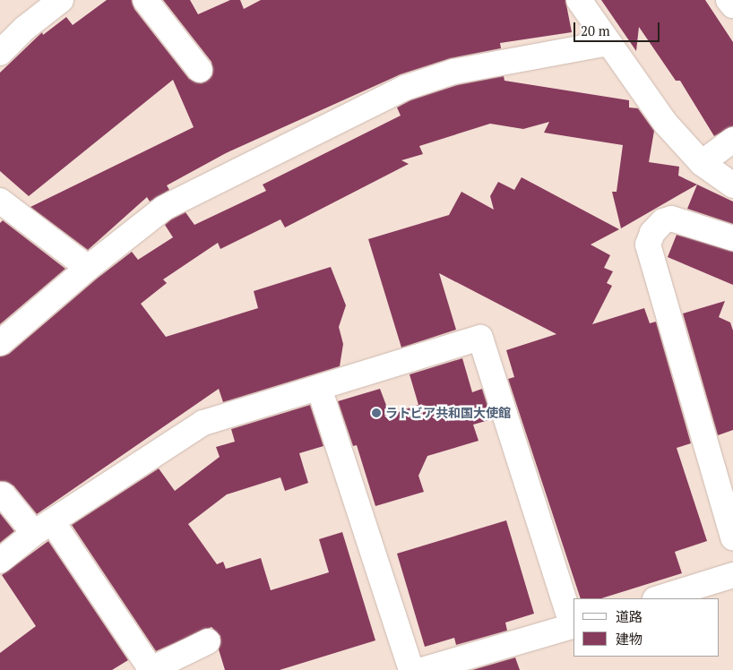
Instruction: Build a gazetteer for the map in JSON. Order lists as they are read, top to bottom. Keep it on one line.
{"places":["ラトビア共和国大使館"],"legend":["道路","建物"],"scale_bar":"20 m"}
